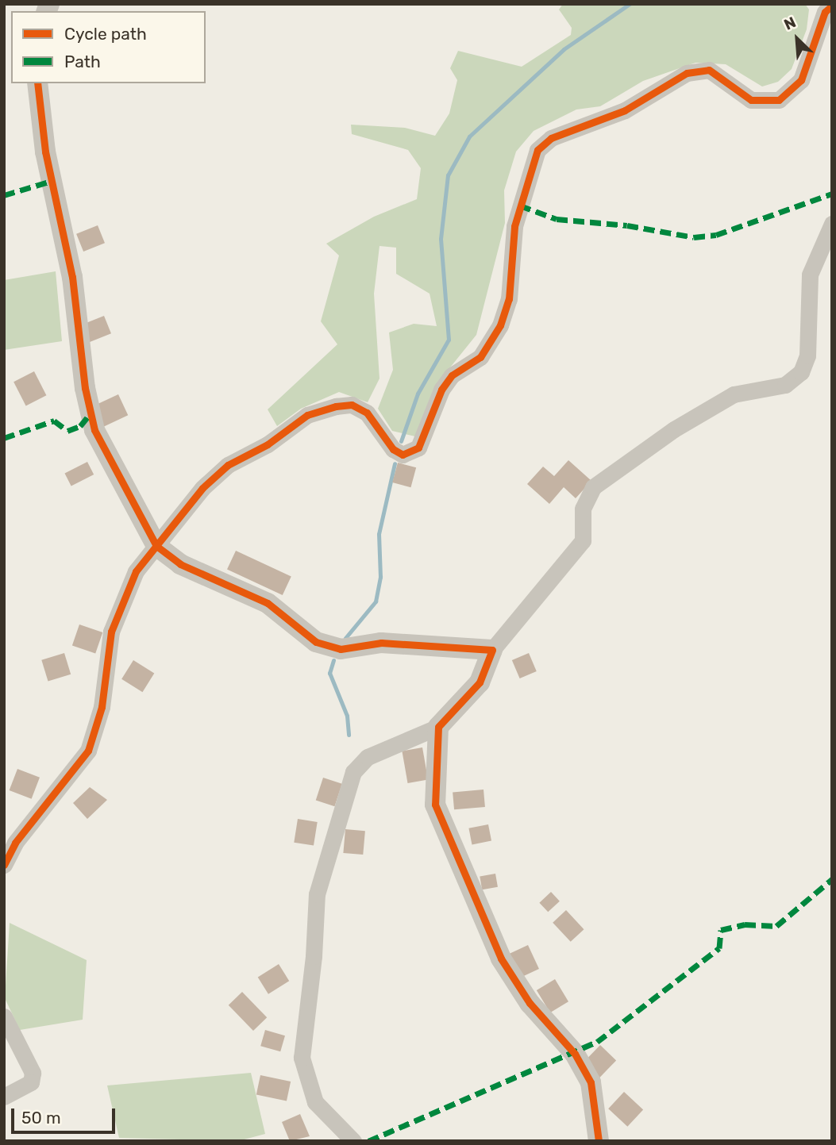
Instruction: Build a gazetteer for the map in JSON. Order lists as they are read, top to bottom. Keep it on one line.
{"legend":["Cycle path","Path"],"scale_bar":"50 m","north":"top left"}
